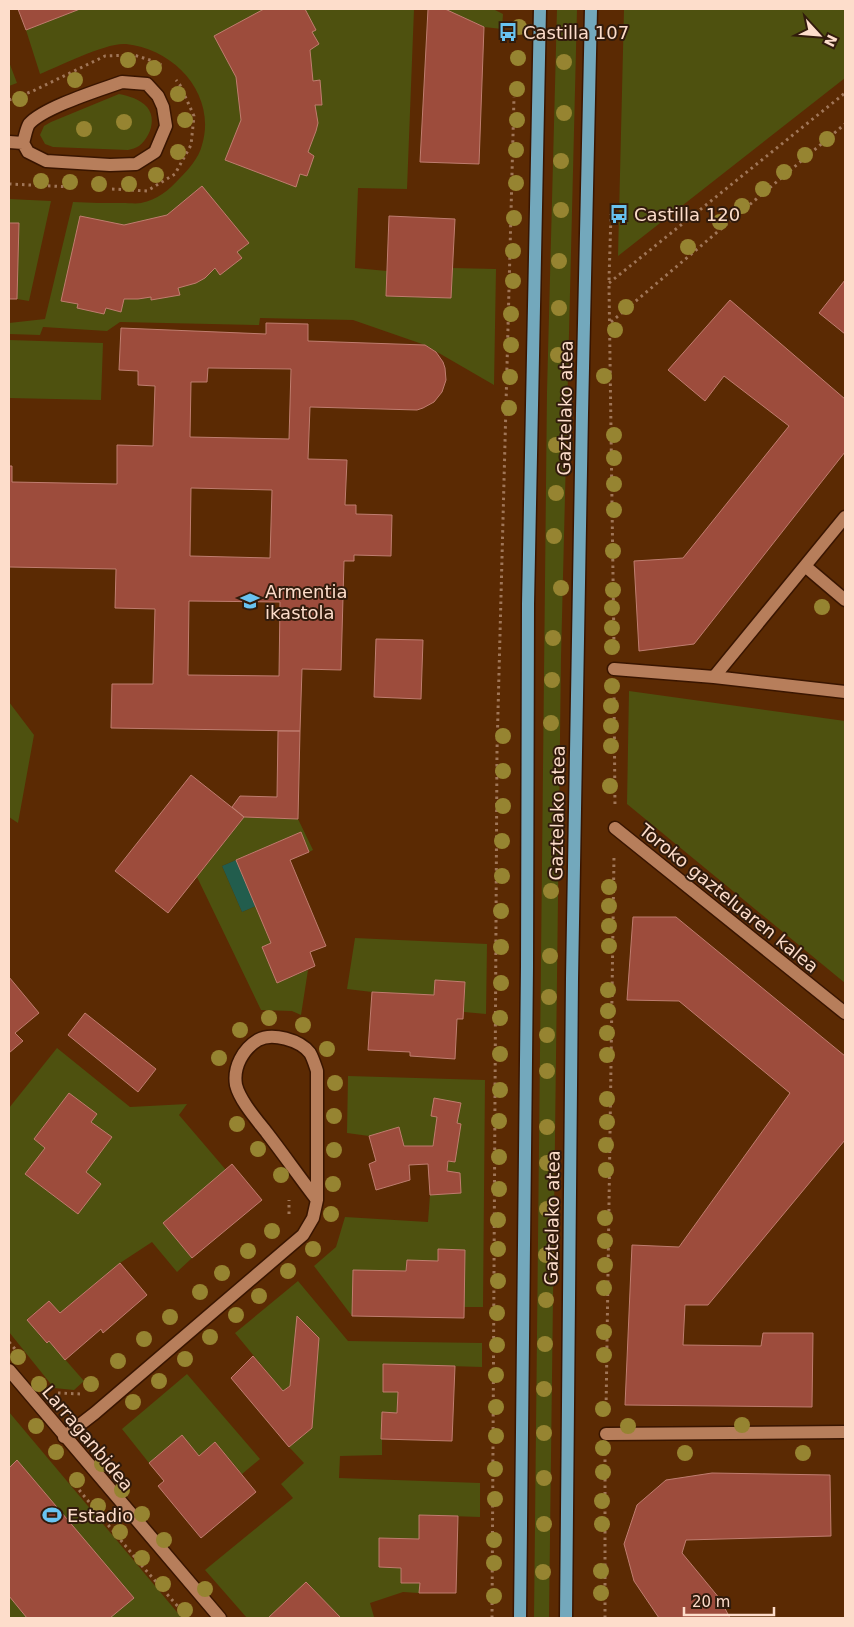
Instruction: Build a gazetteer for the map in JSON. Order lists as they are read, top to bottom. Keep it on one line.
{"streets":{"main road":["Gaztelako atea"],"street":["Toroko gazteluaren kalea","Larraganbidea"]},"places":{"bus stop":["Castilla 107","Castilla 120"],"school or university":["Armentia ikastola"],"sports":["Estadio"]},"scale_bar":"20 m","north":"bottom right"}
